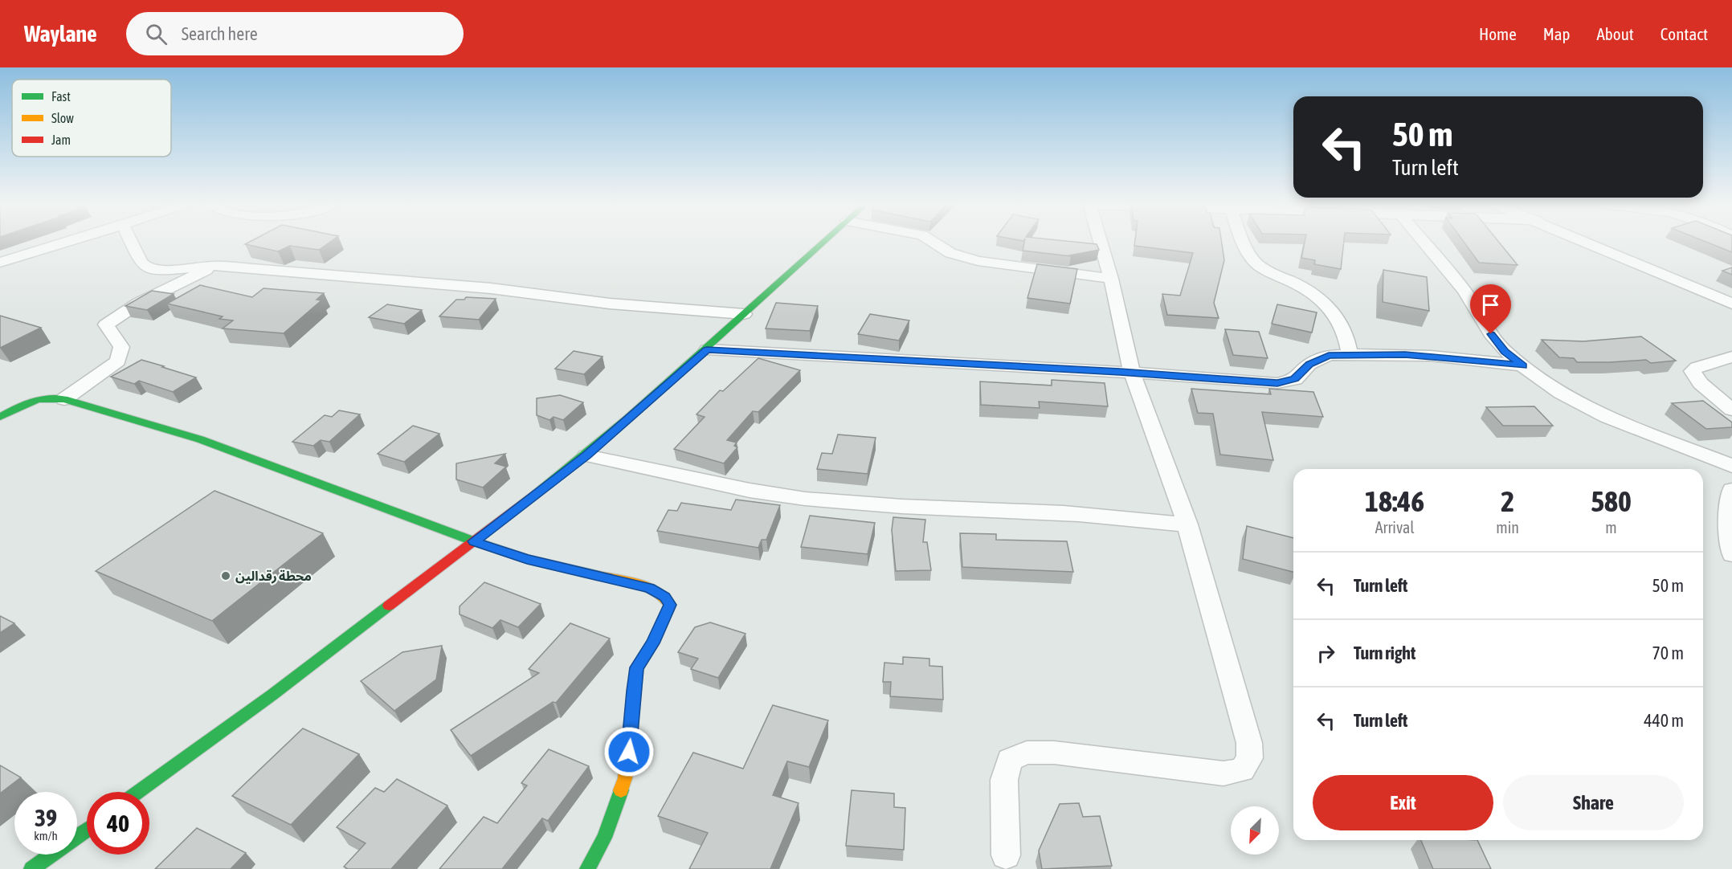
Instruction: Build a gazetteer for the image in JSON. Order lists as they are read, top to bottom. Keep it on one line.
{"places":["محطة رقدالين"],"legend":["Fast","Slow","Jam"],"north":"bottom left","page":{"header":"Waylane","search":"Search here","nav":["Home","Map","About","Contact"],"turn":["50 m","Turn left"],"eta":["18:46","Arrival","2","min","580","m"],"list":[{"name":"Turn left","value":"50 m"},{"name":"Turn right","value":"70 m"},{"name":"Turn left","value":"440 m"}],"buttons":["Exit","Share"],"speed":"39 km/h","limit":"40"}}
